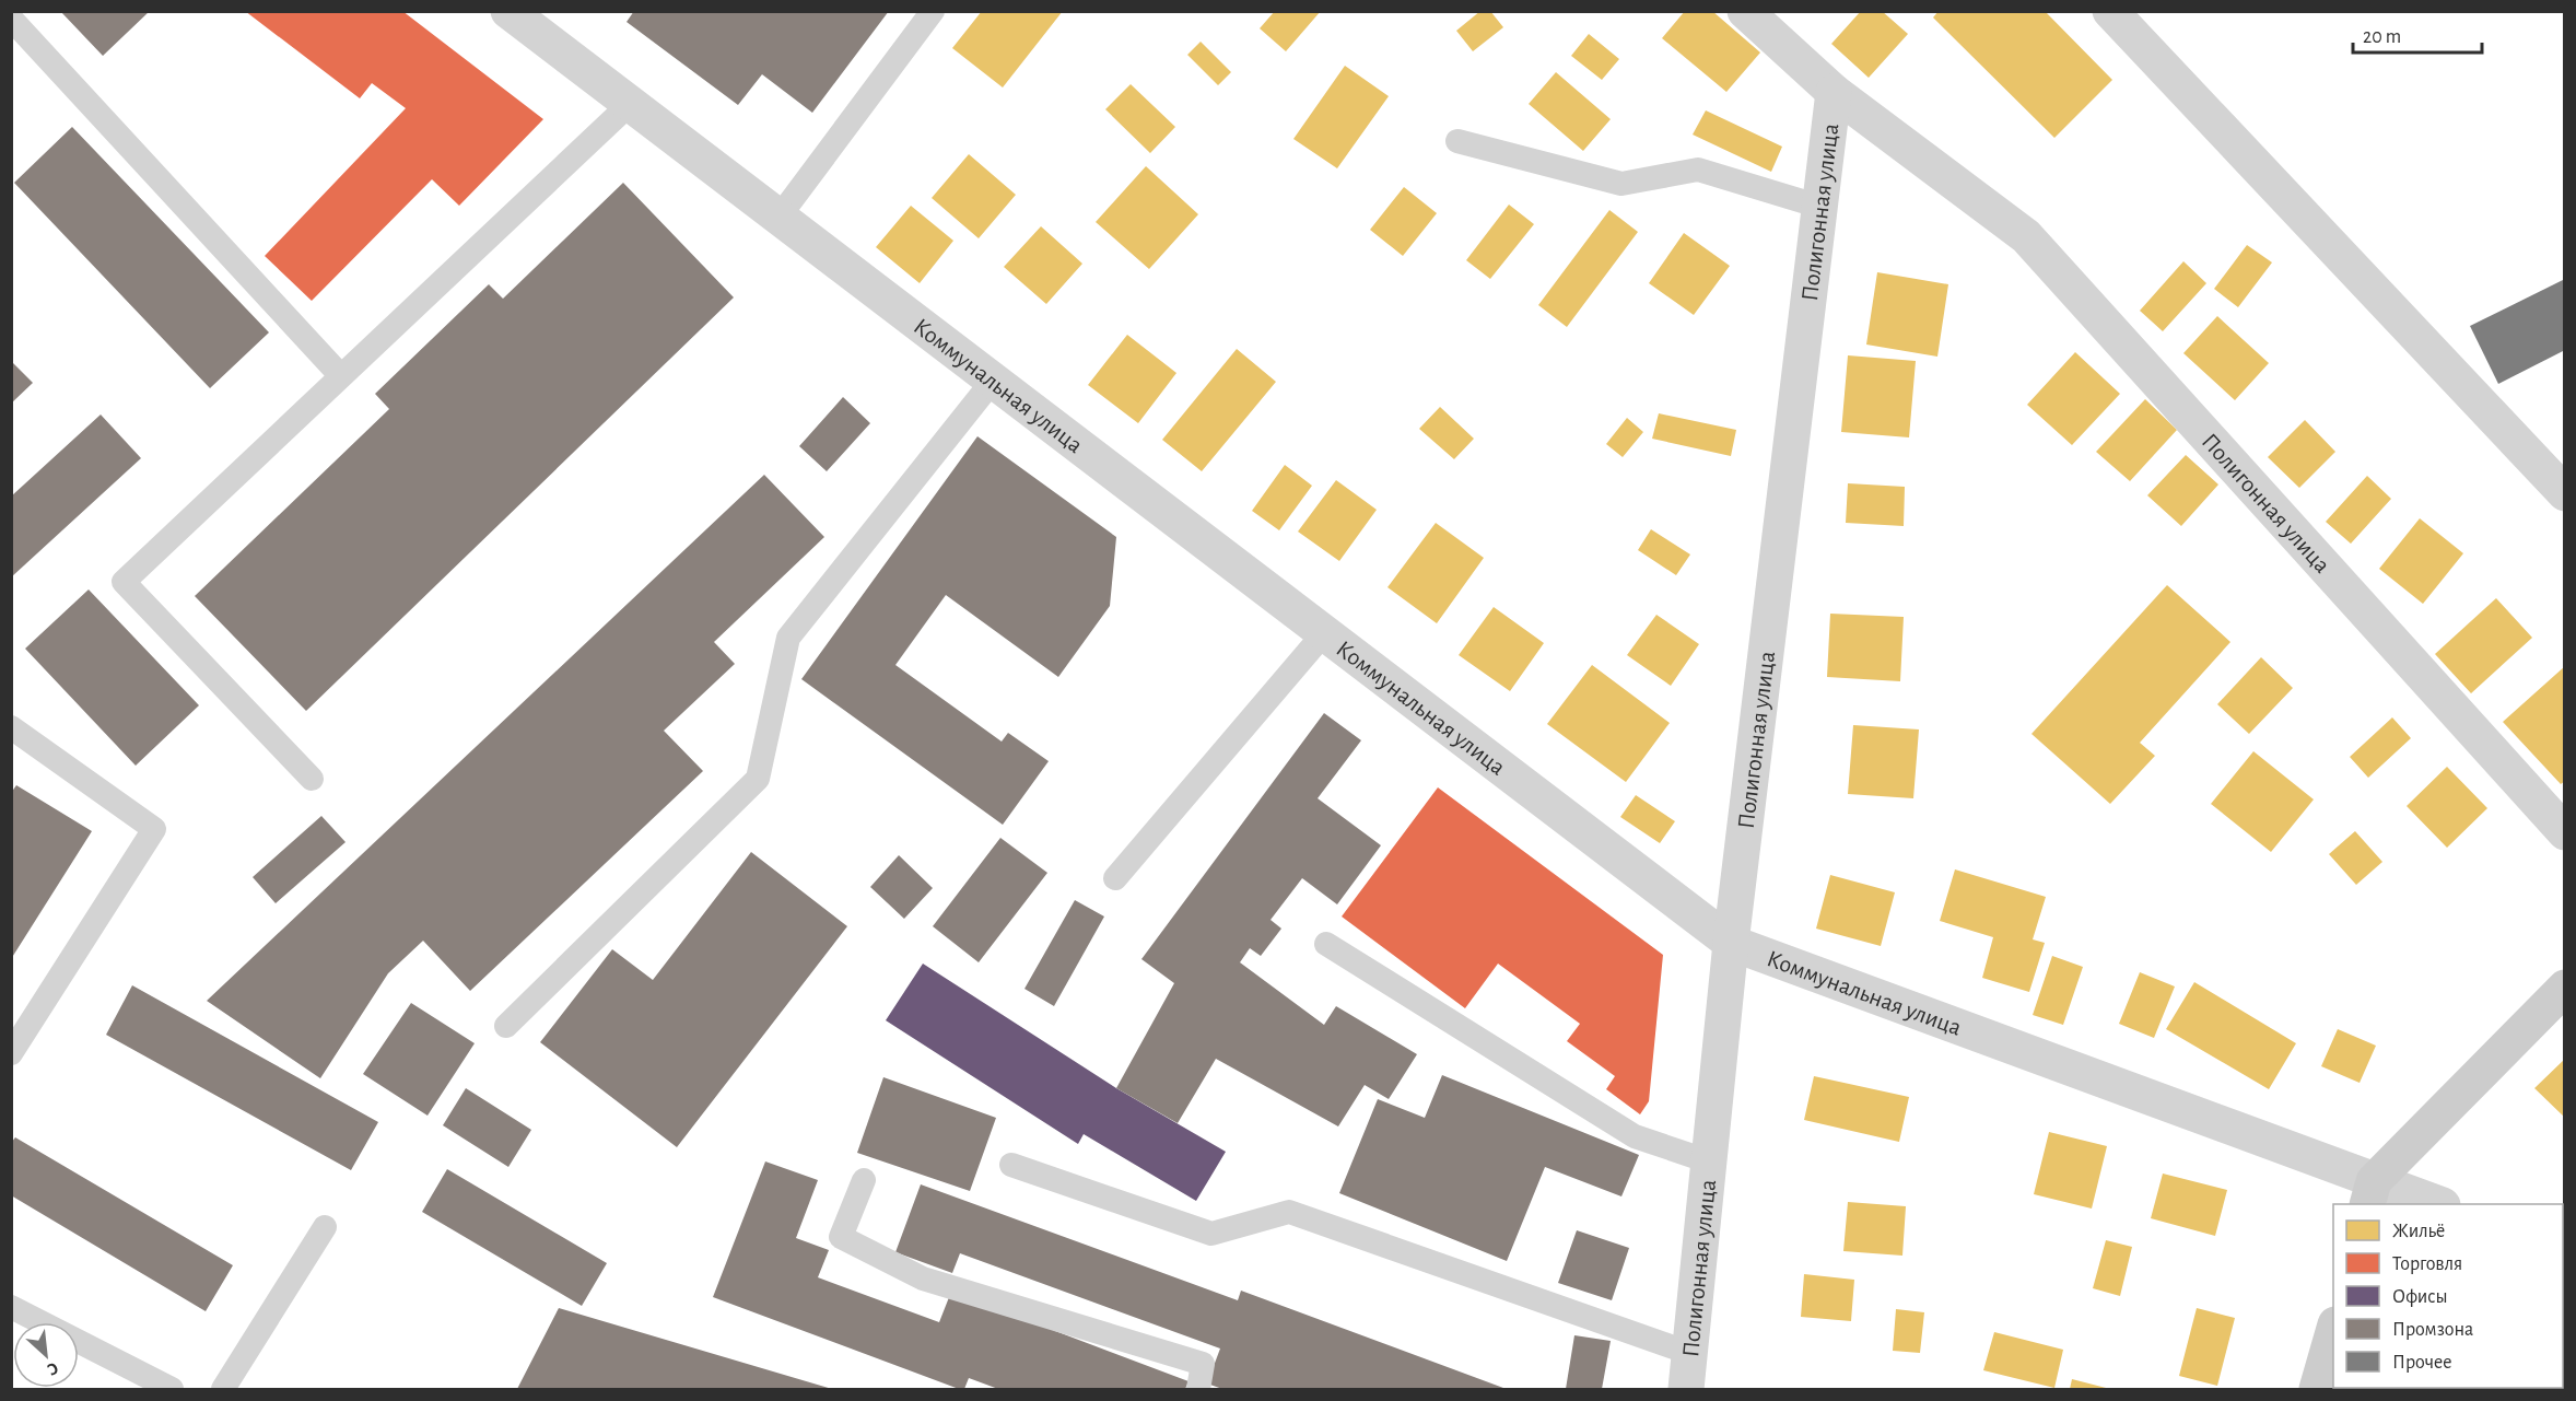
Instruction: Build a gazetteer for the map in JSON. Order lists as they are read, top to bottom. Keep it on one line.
{"streets":{"street":["Полигонная улица","Коммунальная улица"]},"crossings":[["Полигонная улица","Коммунальная улица"]],"legend":["Жильё","Торговля","Офисы","Промзона","Прочее"],"scale_bar":"20 m","north":"bottom right"}
